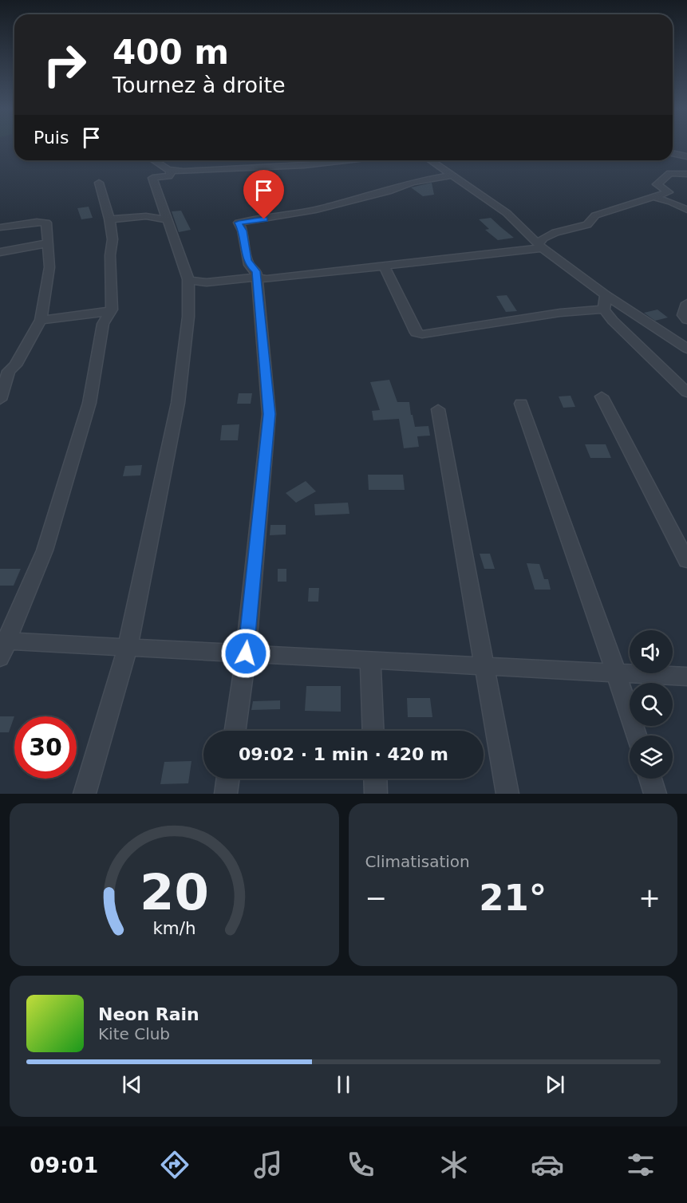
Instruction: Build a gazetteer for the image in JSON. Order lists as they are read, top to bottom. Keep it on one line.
{"page":{"turn":["400 m","Tournez à droite"],"then":"Puis","limit":"30","trip":"09:02 · 1 min · 420 m","tile":"Climatisation","heat":["−","21°","+"],"song":["Neon Rain","Kite Club"],"tabs":"09:01","gauge":["20","km/h"]}}
